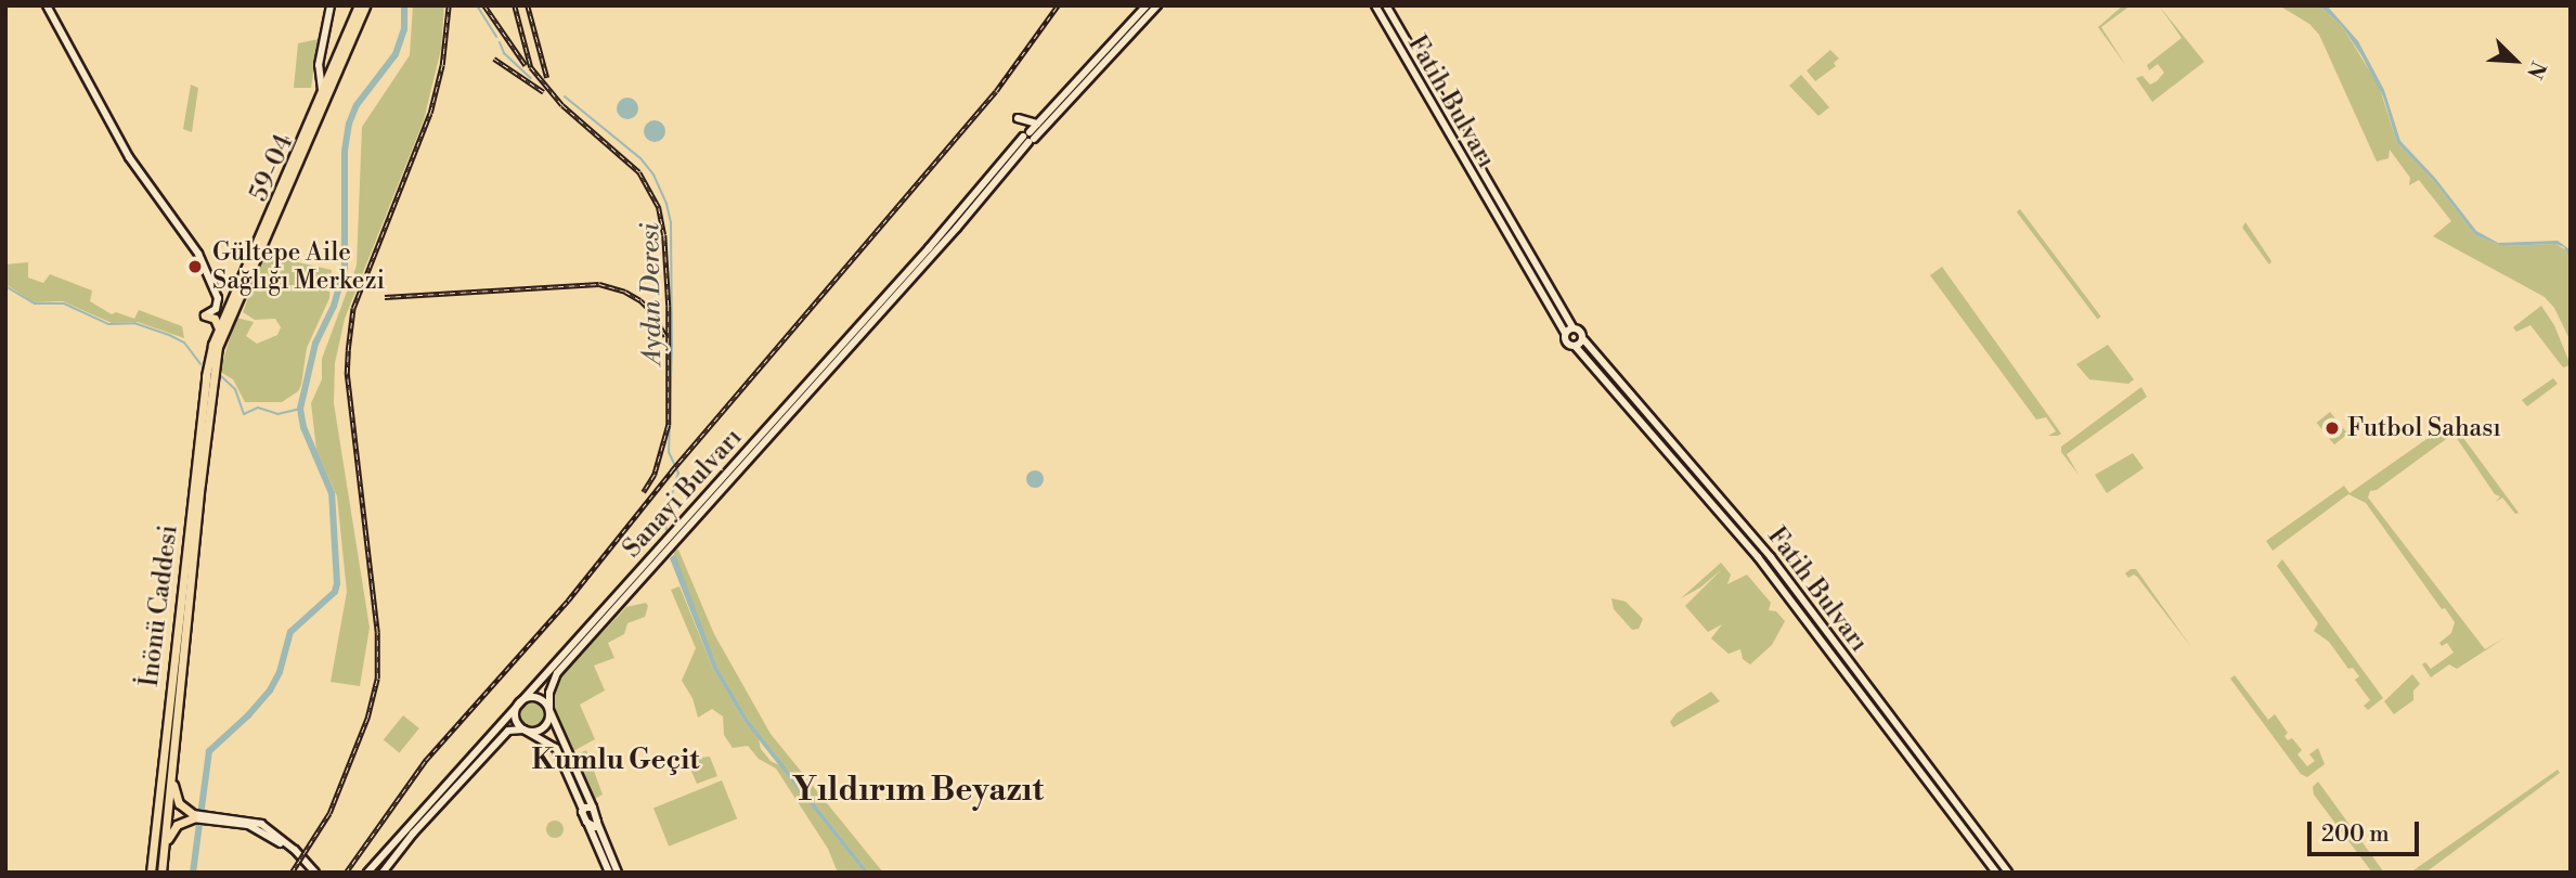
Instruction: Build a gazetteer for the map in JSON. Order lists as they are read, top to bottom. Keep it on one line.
{"streets":{"main road":["Fatih Bulvarı","59-04","Sanayi Bulvarı","İnönü Caddesi"]},"crossings":[["59-04","İnönü Caddesi"]],"districts":["Kumlu Geçit","Yıldırım Beyazıt"],"water":["Aydın Deresi"],"places":["Gültepe Aile Sağlığı Merkezi","Futbol Sahası"],"scale_bar":"200 m","north":"bottom right"}
